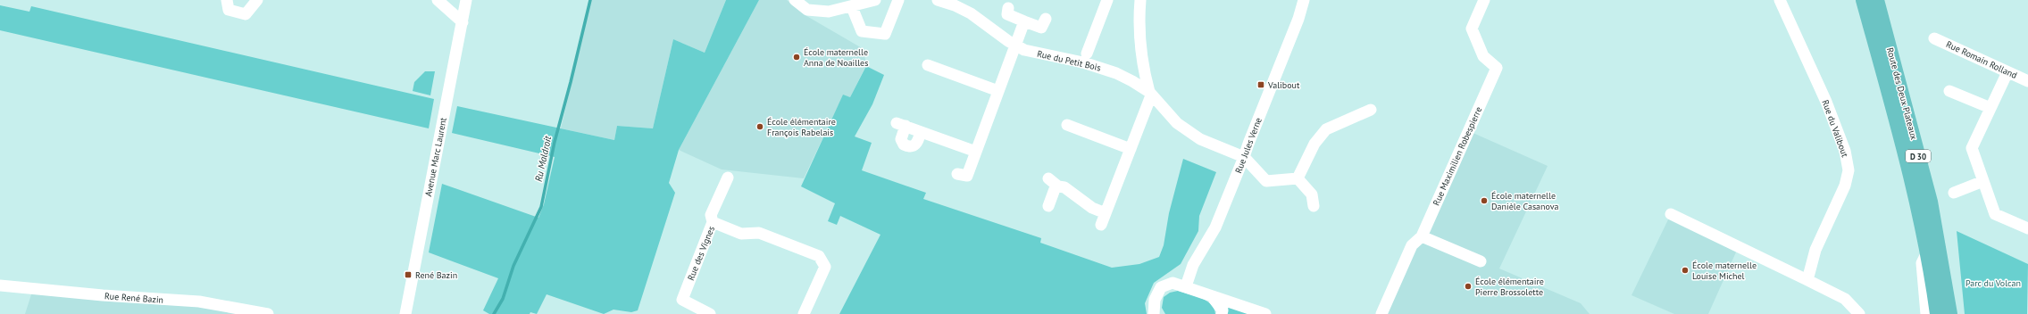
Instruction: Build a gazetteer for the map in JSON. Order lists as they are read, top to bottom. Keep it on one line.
{"streets":{"main road":["Route des Deux Plateaux","D 30"],"street":["Rue Romain Rolland","Rue du Petit Bois","Rue du Valibout","Rue Jules Verne","Rue Maximilien Robespierre","Avenue Marc Laurent","Rue des Vignes","Rue René Bazin"]},"crossings":[["Rue du Petit Bois","Rue Jules Verne"]],"water":["Ru Maldroit"],"parks":["Parc du Volcan"],"places":{"other":["École maternelle Anna de Noailles","École élémentaire François Rabelais","École maternelle Danièle Casanova","École maternelle Louise Michel","École élémentaire Pierre Brossolette"],"transit":["Valibout","René Bazin"]}}
